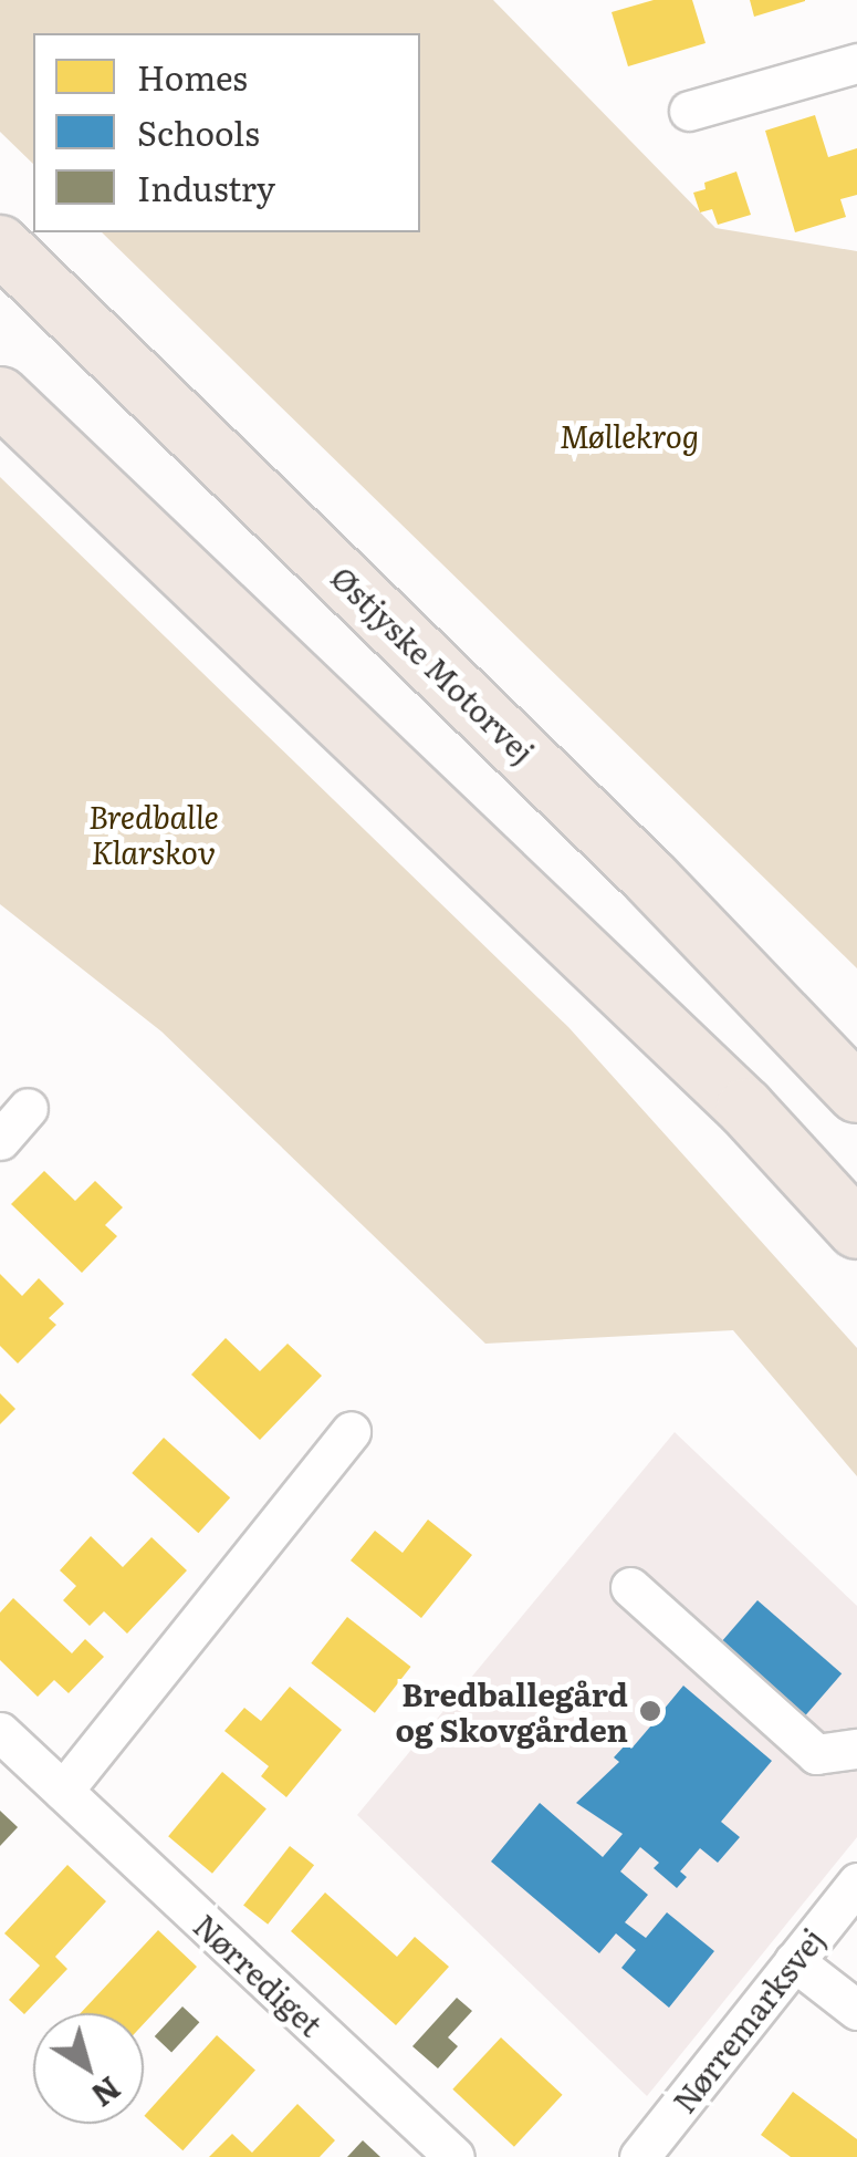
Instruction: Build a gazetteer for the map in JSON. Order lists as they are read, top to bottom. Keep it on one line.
{"streets":{"highway":["Østjyske Motorvej"],"street":["Nørrediget","Nørremarksvej"]},"parks":["Møllekrog","Bredballe Klarskov"],"places":["Bredballegård og Skovgården"],"legend":["Homes","Schools","Industry"],"north":"bottom right"}
